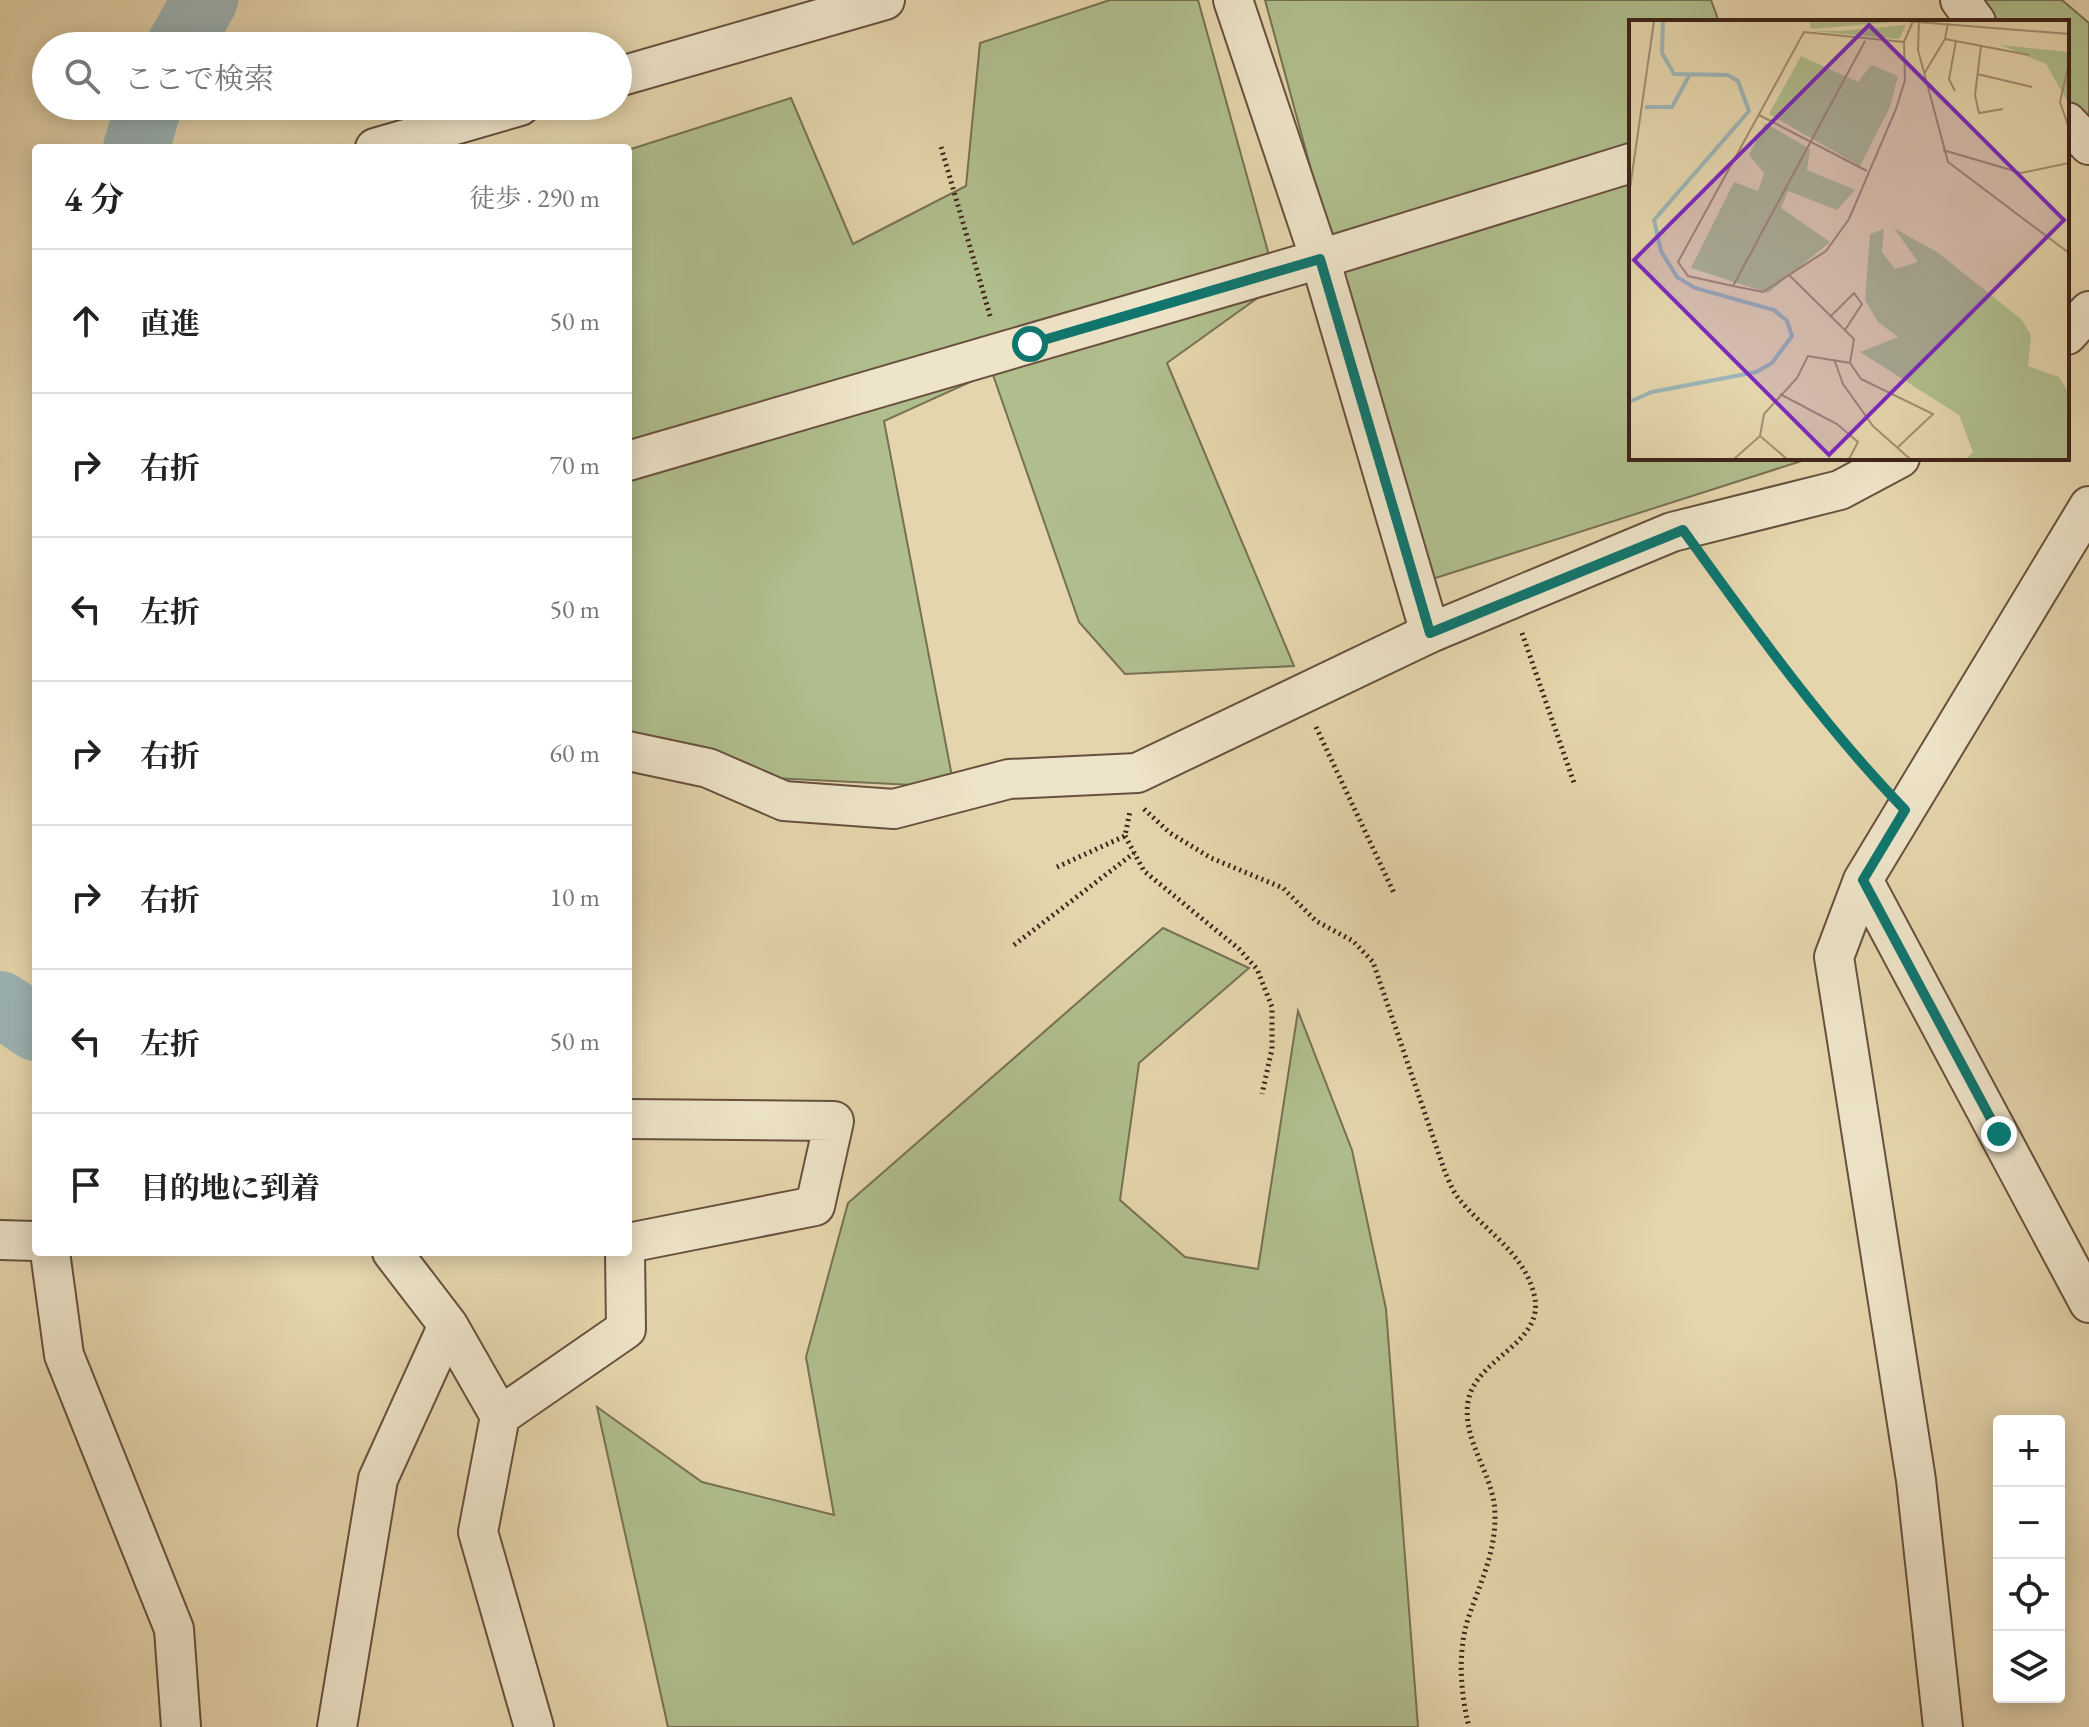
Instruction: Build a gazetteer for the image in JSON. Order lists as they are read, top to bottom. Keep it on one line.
{"page":{"search":"ここで検索","heading":["4 分","徒歩 · 290 m"],"list":[["直進","50 m"],["右折","70 m"],["左折","50 m"],["右折","60 m"],["右折","10 m"],["左折","50 m"],"目的地に到着"],"map_buttons":["+","−"]}}
